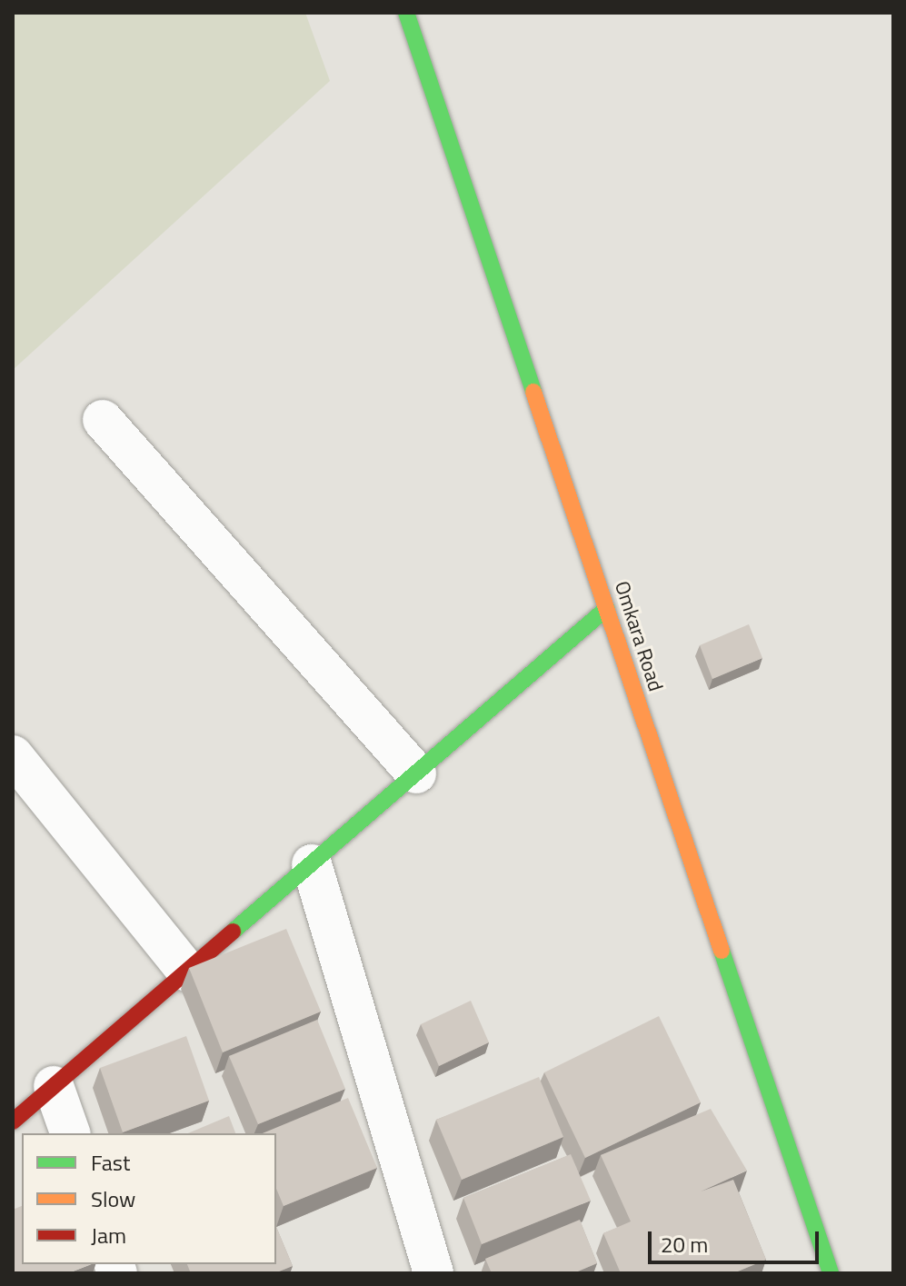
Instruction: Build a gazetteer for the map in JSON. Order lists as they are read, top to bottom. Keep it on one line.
{"streets":{"street":["Omkara Road"]},"legend":["Fast","Slow","Jam"],"scale_bar":"20 m"}
